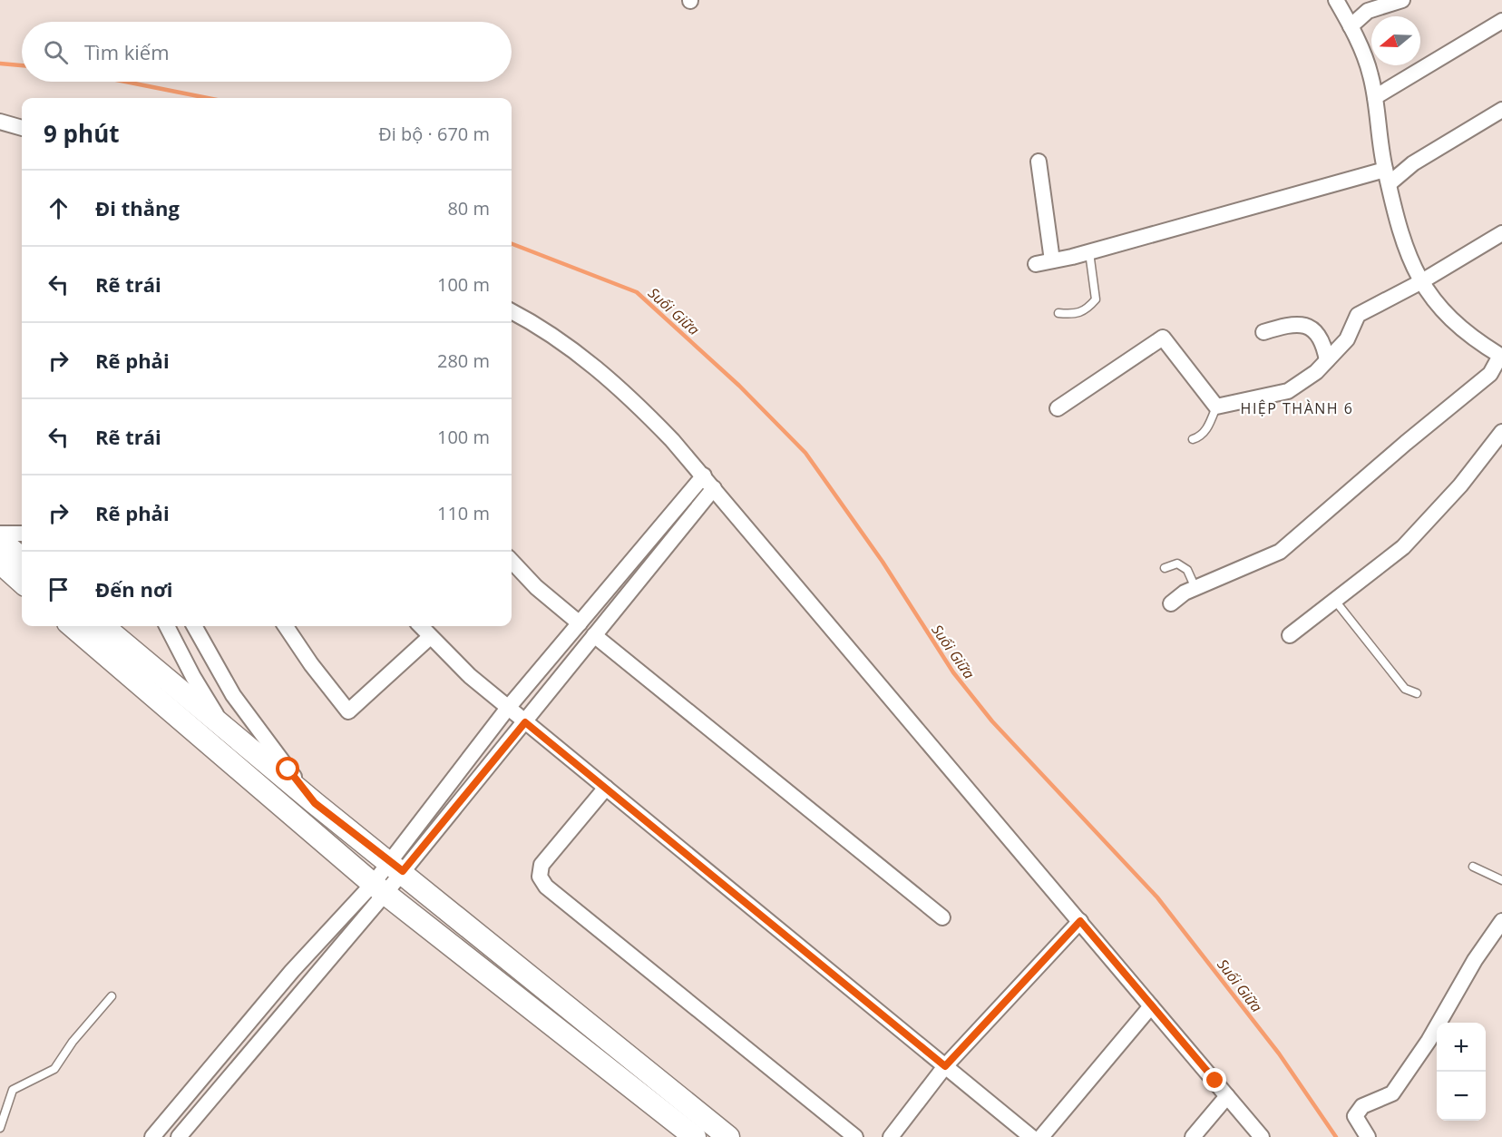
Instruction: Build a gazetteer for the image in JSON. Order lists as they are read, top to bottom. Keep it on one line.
{"districts":["HIỆP THÀNH 6"],"water":["Suối Giữa"],"north":"left","page":{"search":"Tìm kiếm","heading":["9 phút","Đi bộ · 670 m"],"list":[["Đi thẳng","80 m"],["Rẽ trái","100 m"],["Rẽ phải","280 m"],["Rẽ trái","100 m"],["Rẽ phải","110 m"],"Đến nơi"],"map_buttons":["+","−"]}}
